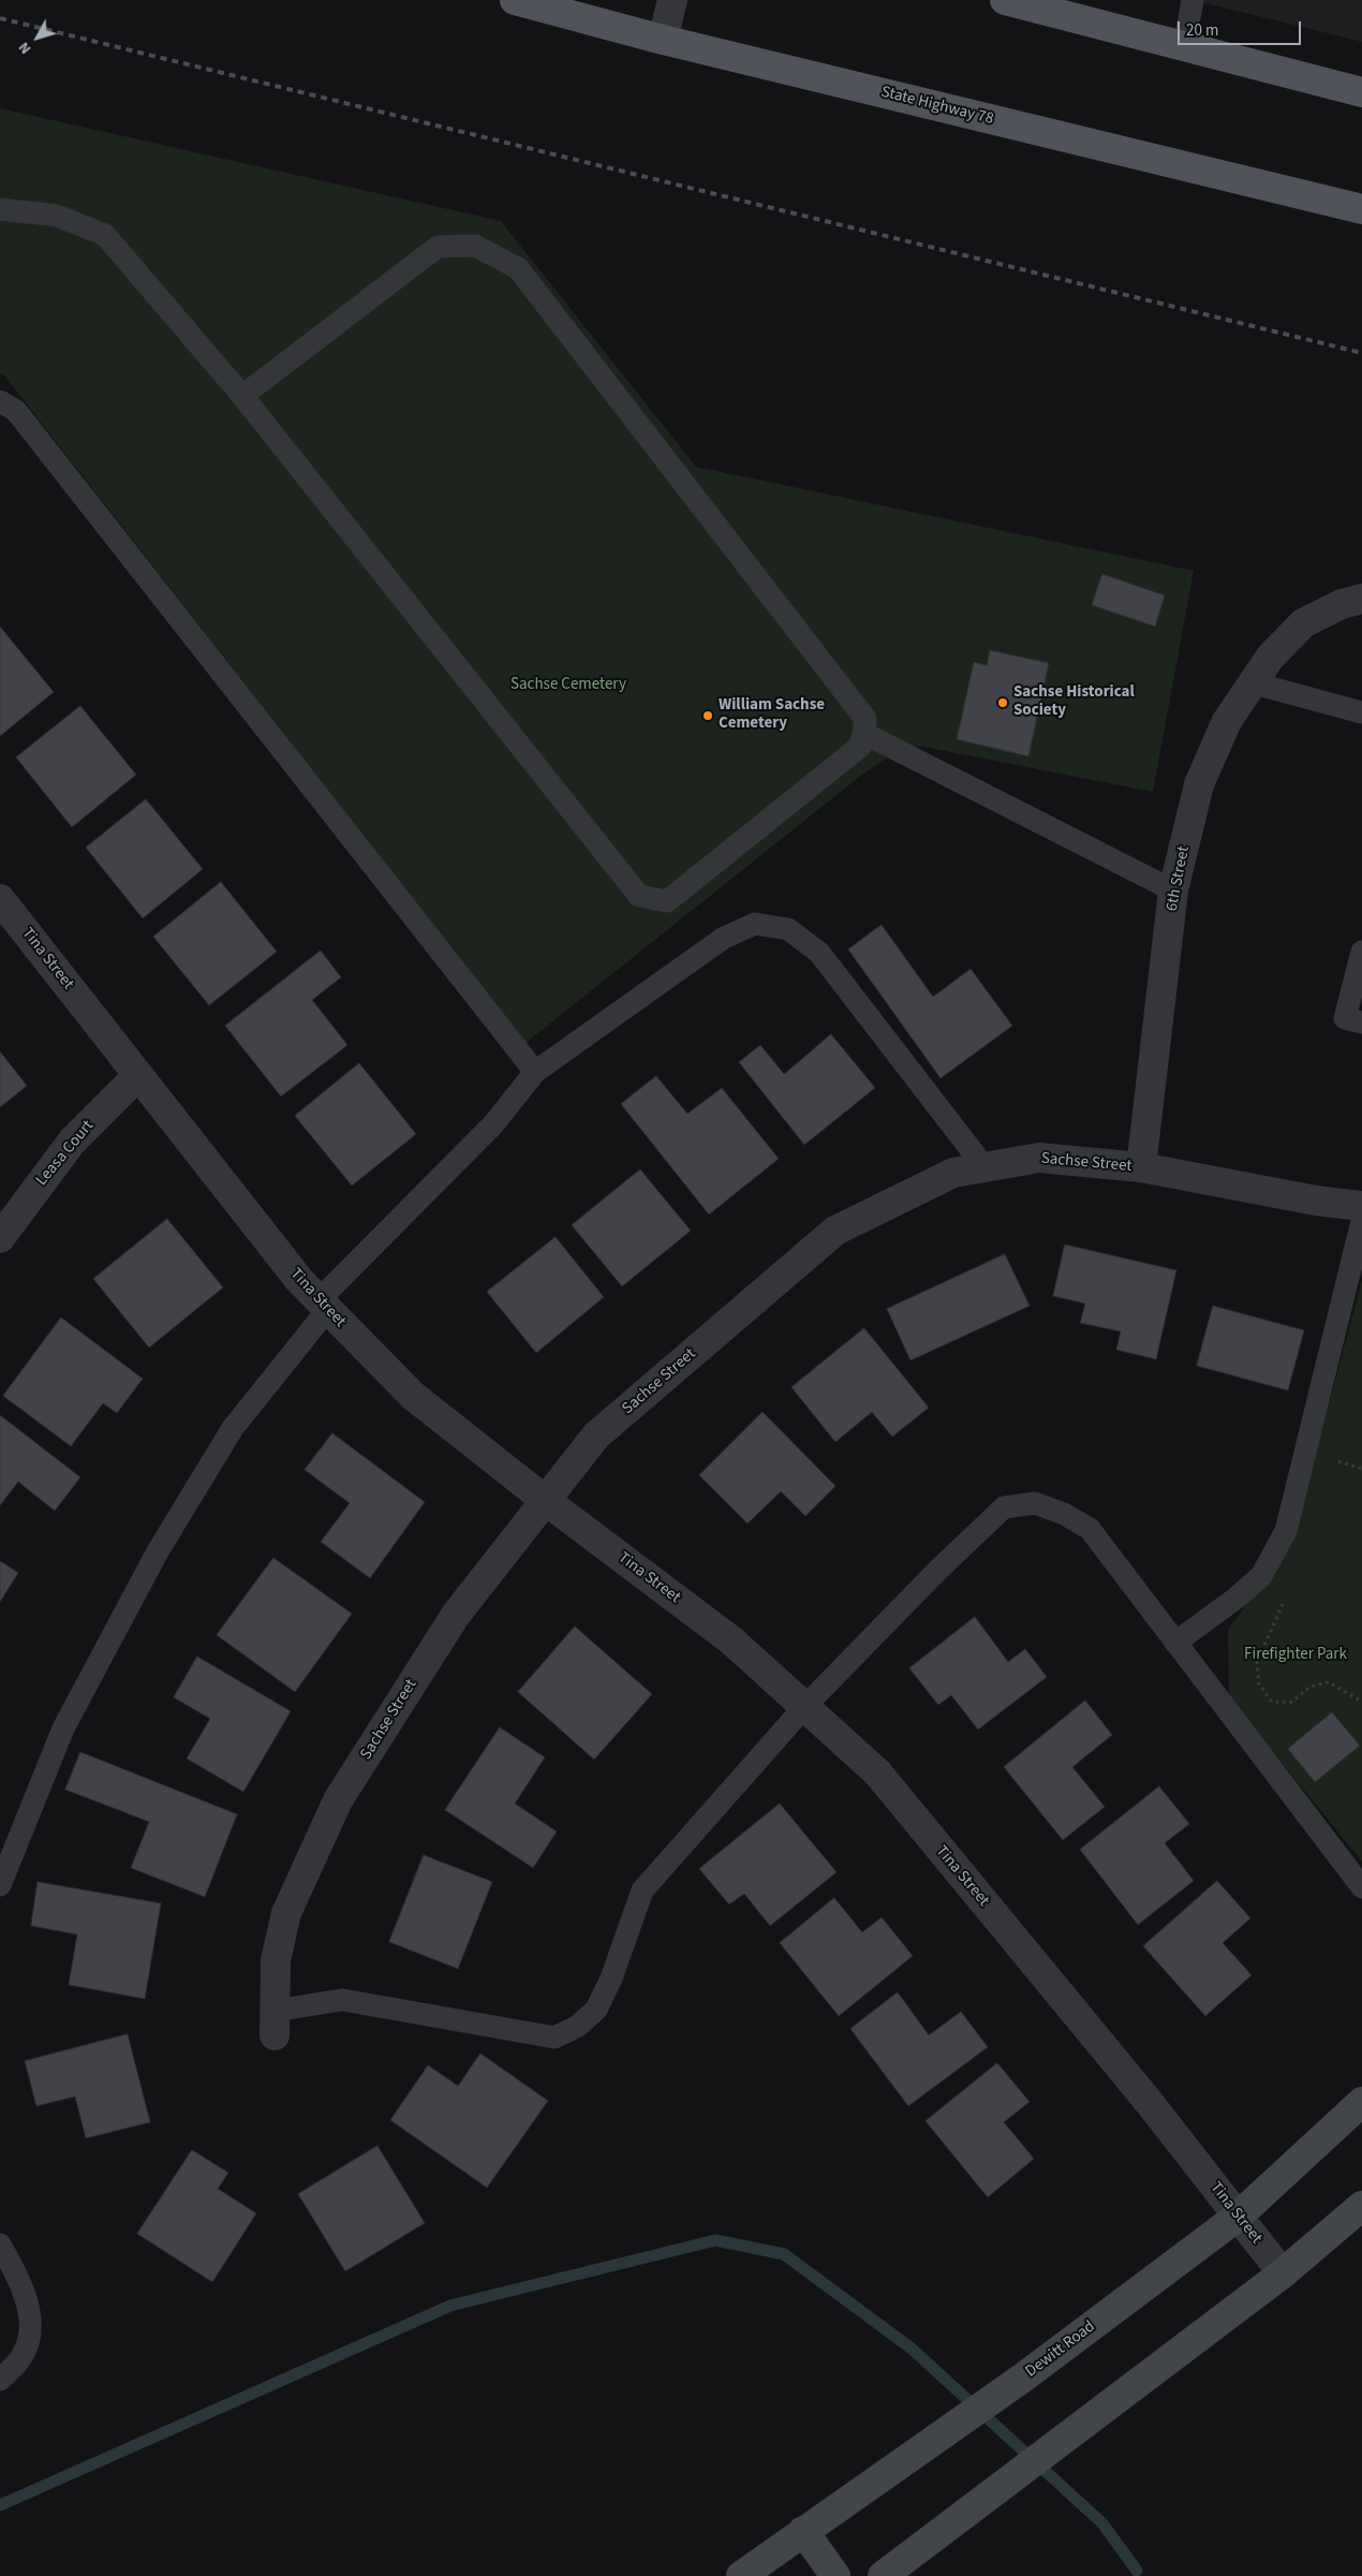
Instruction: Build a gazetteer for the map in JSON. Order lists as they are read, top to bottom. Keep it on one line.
{"streets":{"main road":["State Highway 78","Dewitt Road"],"street":["6th Street","Tina Street","Leasa Court","Sachse Street"]},"crossings":[["6th Street","Sachse Street"],["Tina Street","Leasa Court"],["Tina Street","Sachse Street"],["Tina Street","Dewitt Road"]],"parks":["Sachse Cemetery","Firefighter Park"],"places":["Sachse Historical Society","William Sachse Cemetery"],"scale_bar":"20 m","north":"bottom left"}
